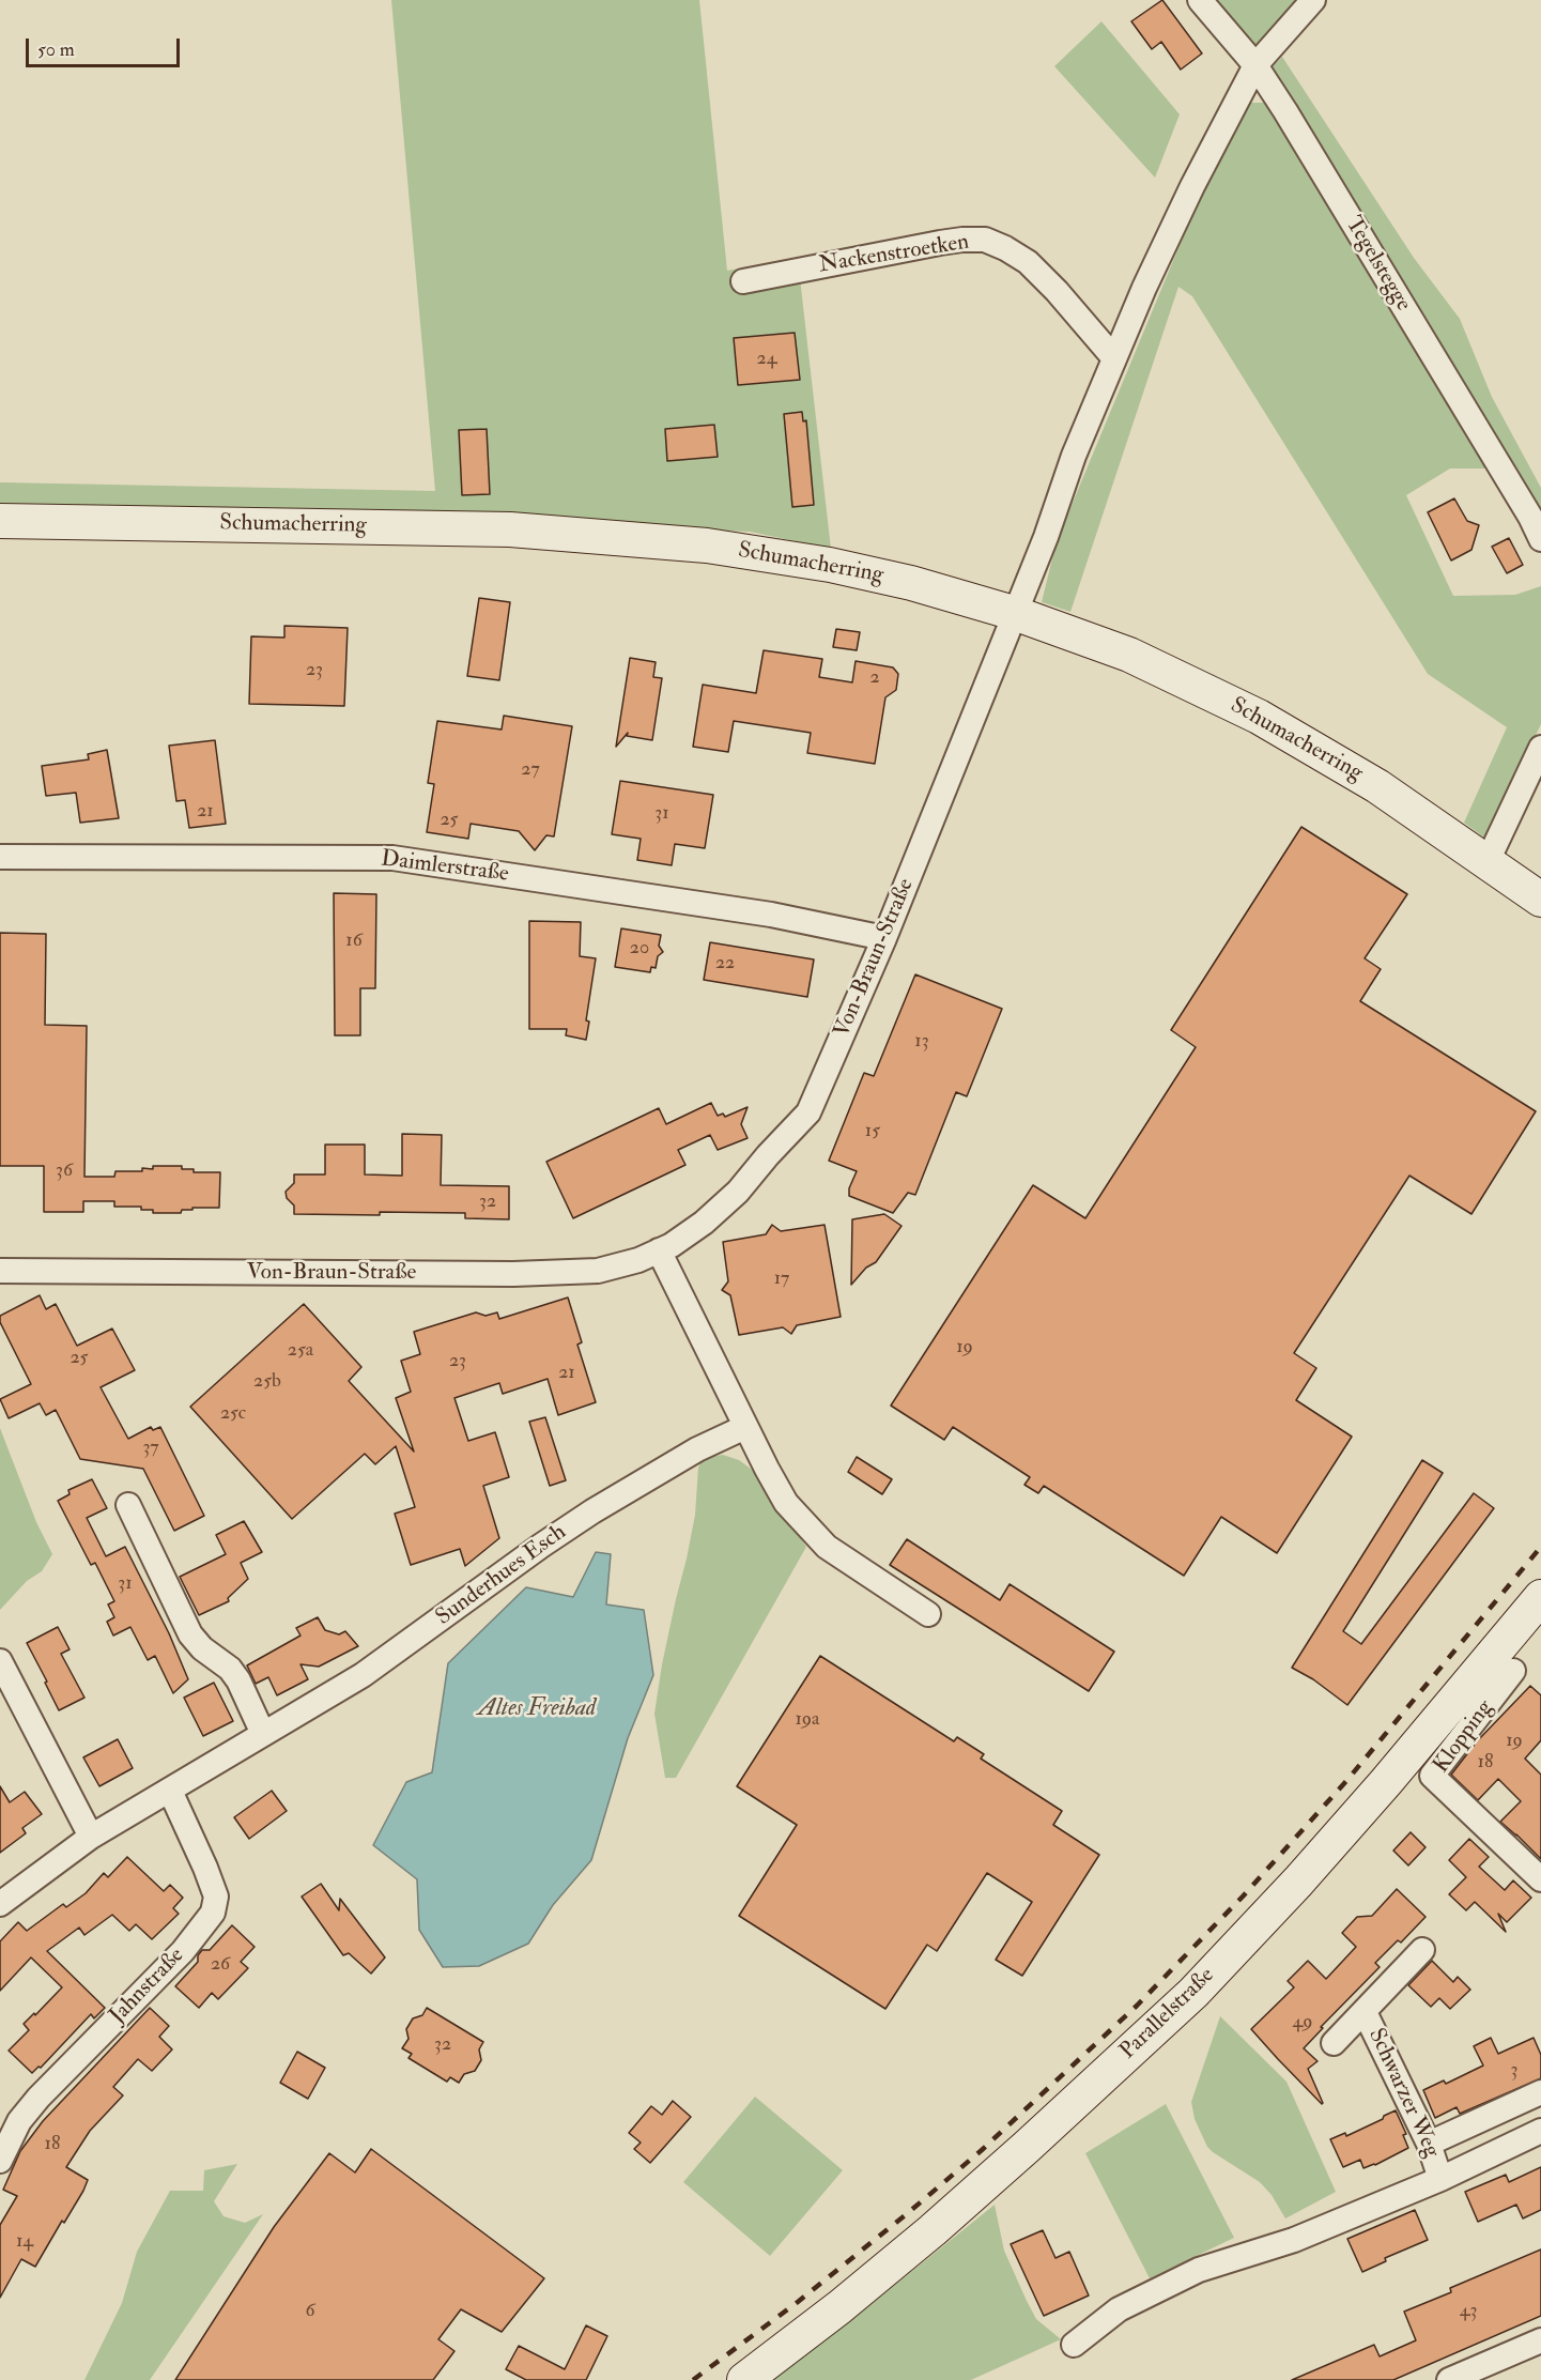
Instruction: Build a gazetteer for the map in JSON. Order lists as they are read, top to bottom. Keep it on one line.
{"streets":{"main road":["Schumacherring","Parallelstraße"],"street":["Nackenstroetken","Tegelstegge","Daimlerstraße","Von-Braun-Straße","Sunderhues Esch","Klopping","Jahnstraße","Schwarzer Weg"]},"crossings":[["Schumacherring","Von-Braun-Straße"],["Daimlerstraße","Von-Braun-Straße"],["Sunderhues Esch","Jahnstraße"]],"water":["Altes Freibad"],"house_numbers":["24","23","2","27","21","31","25","16","20","22","13","15","36","32","17","19","25a","25","23","21","25b","25c","37","31","19a","19","18","26","49","32","3","18","14","6","43"],"scale_bar":"50 m"}
